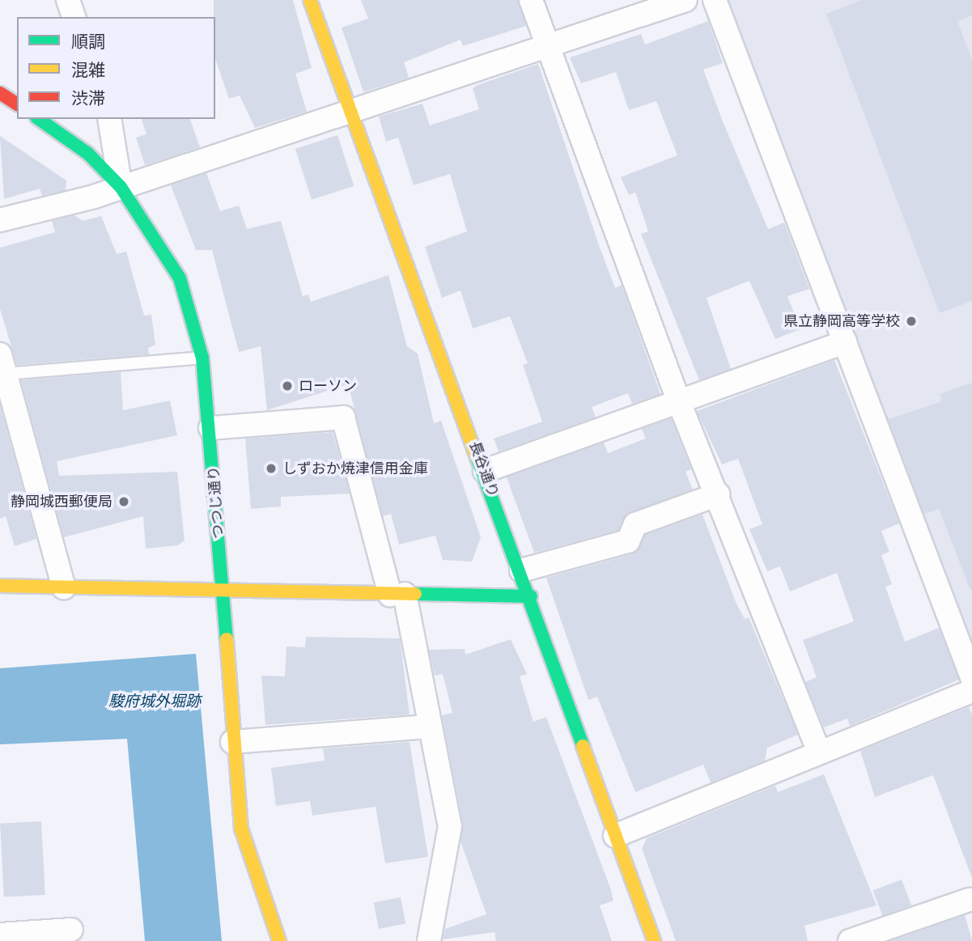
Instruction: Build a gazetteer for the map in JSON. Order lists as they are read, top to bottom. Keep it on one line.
{"streets":{"street":["長谷通り","つつじ通り"]},"water":["駿府城外堀跡"],"places":["県立静岡高等学校","ローソン","しずおか焼津信用金庫","静岡城西郵便局"],"legend":["順調","混雑","渋滞"]}
